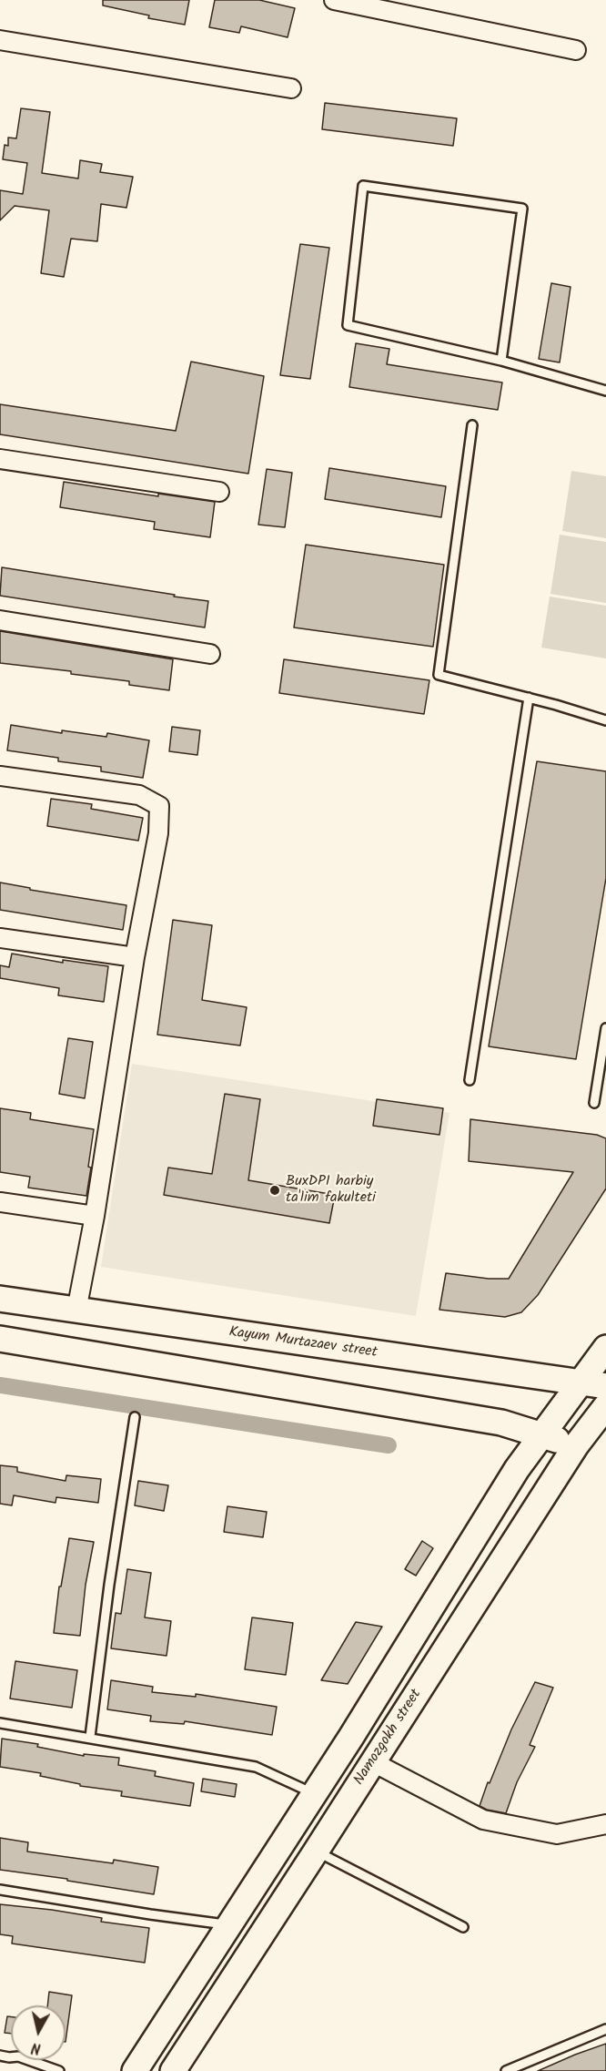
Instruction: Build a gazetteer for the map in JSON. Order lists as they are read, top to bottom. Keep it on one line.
{"streets":{"main road":["Kayum Murtazaev street","Namozgokh street"]},"places":["BuxDPI harbiy ta'lim fakulteti"],"north":"bottom"}
